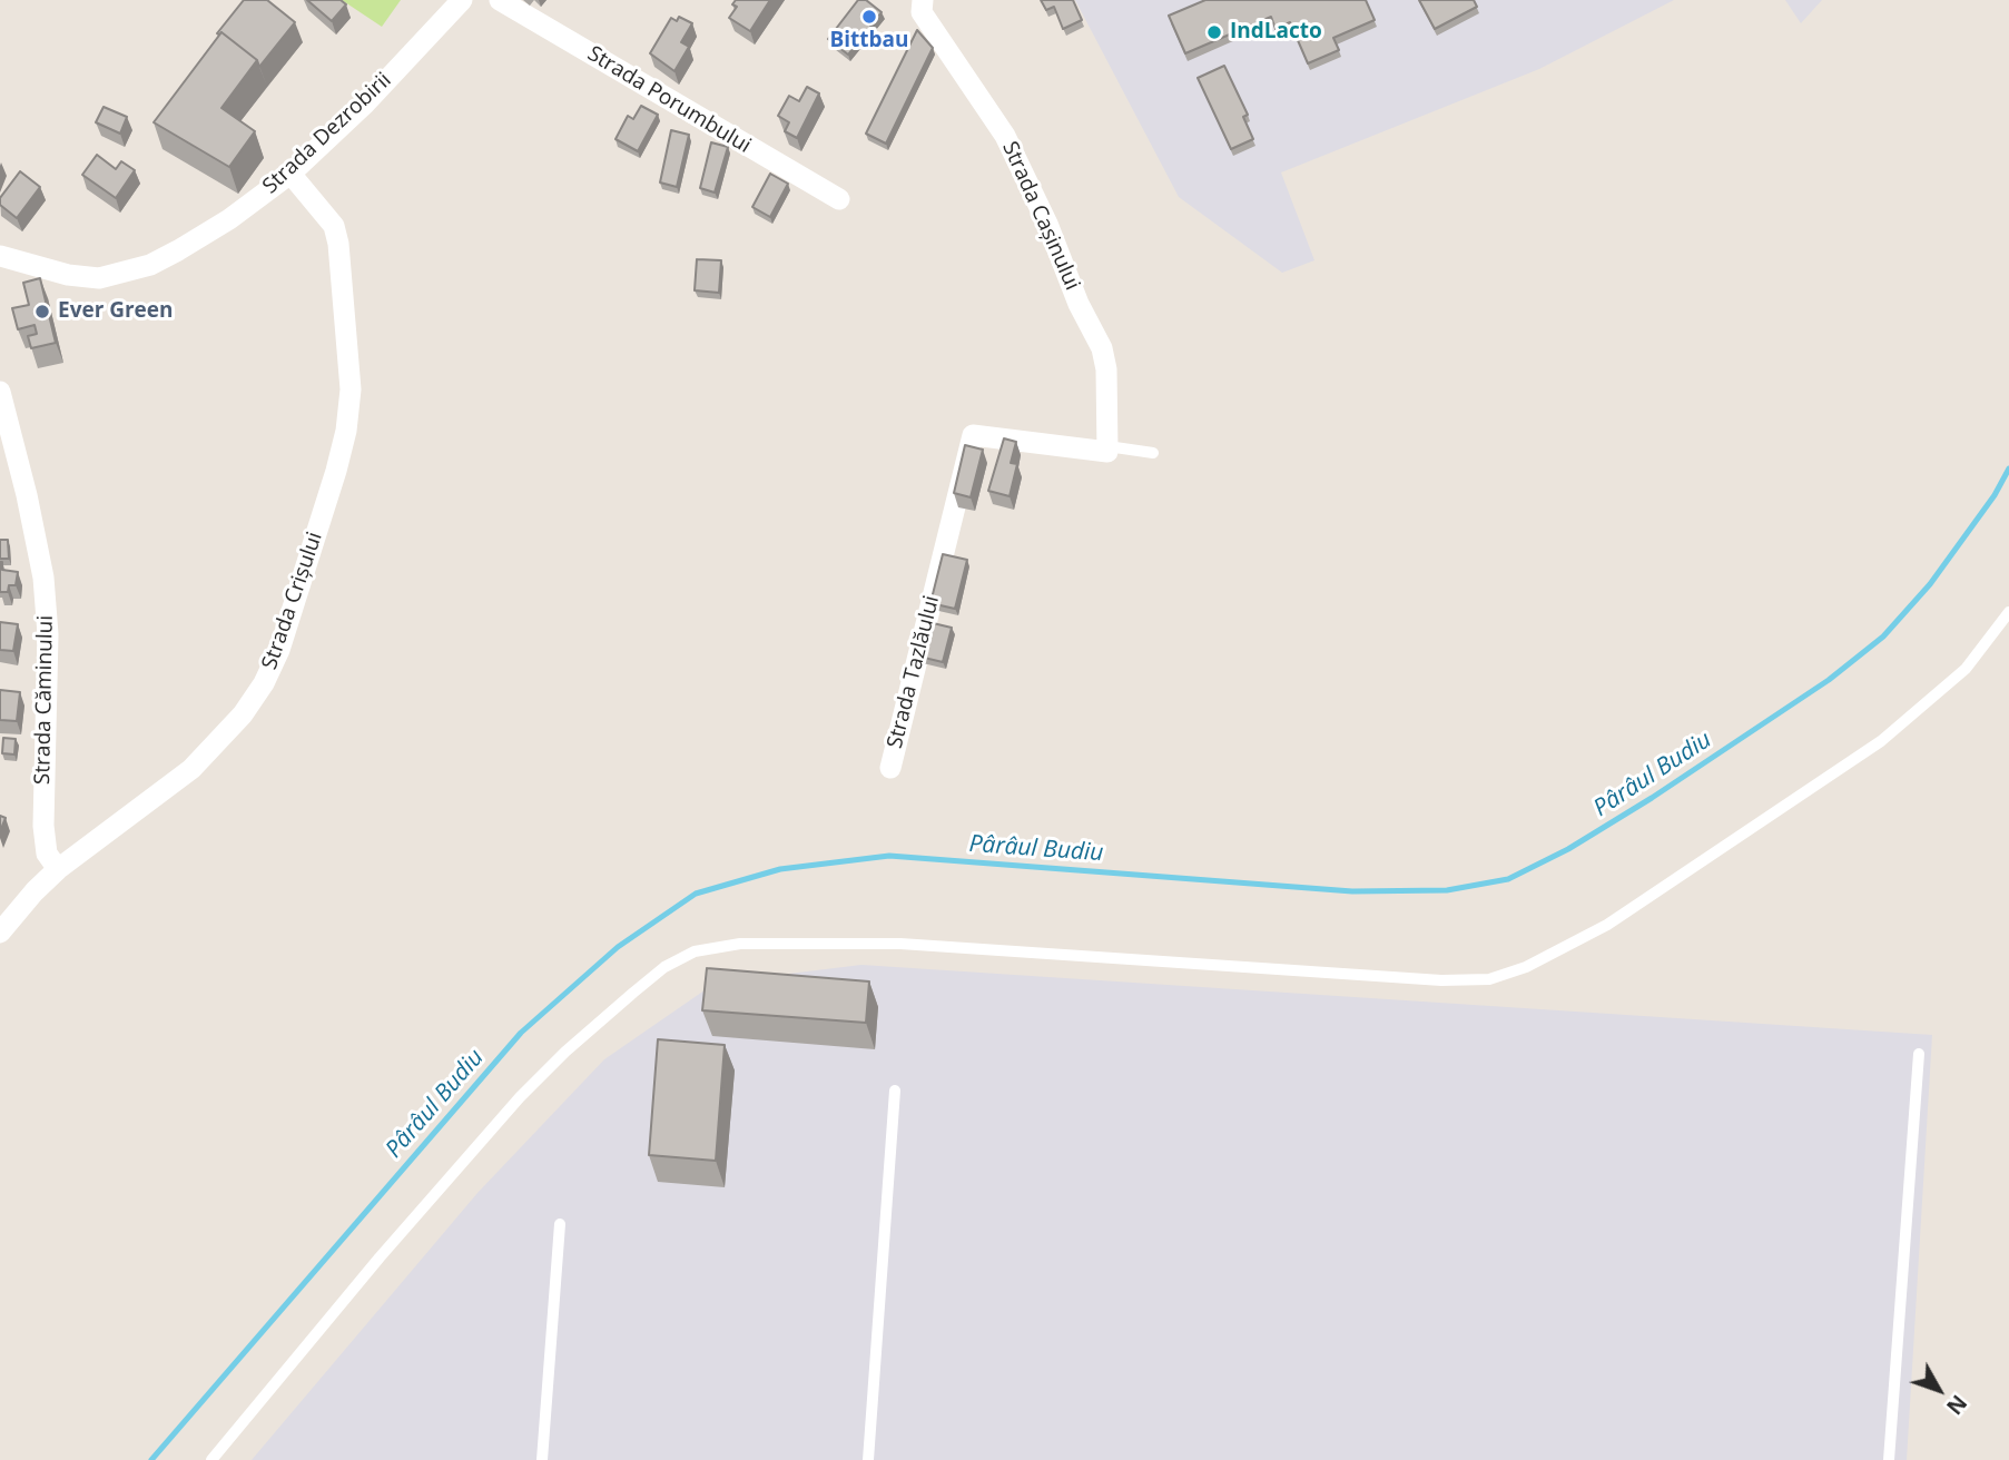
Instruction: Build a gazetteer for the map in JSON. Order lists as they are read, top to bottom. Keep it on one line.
{"streets":{"street":["Strada Porumbului","Strada Dezrobirii","Strada Cașinului","Strada Crișului","Strada Tazlăului","Strada Căminului"]},"crossings":[["Strada Dezrobirii","Strada Crișului"],["Strada Cașinului","Strada Tazlăului"],["Strada Crișului","Strada Căminului"]],"water":["Pârâul Budiu"],"places":["Bittbau","IndLacto","Ever Green"],"north":"bottom right"}
